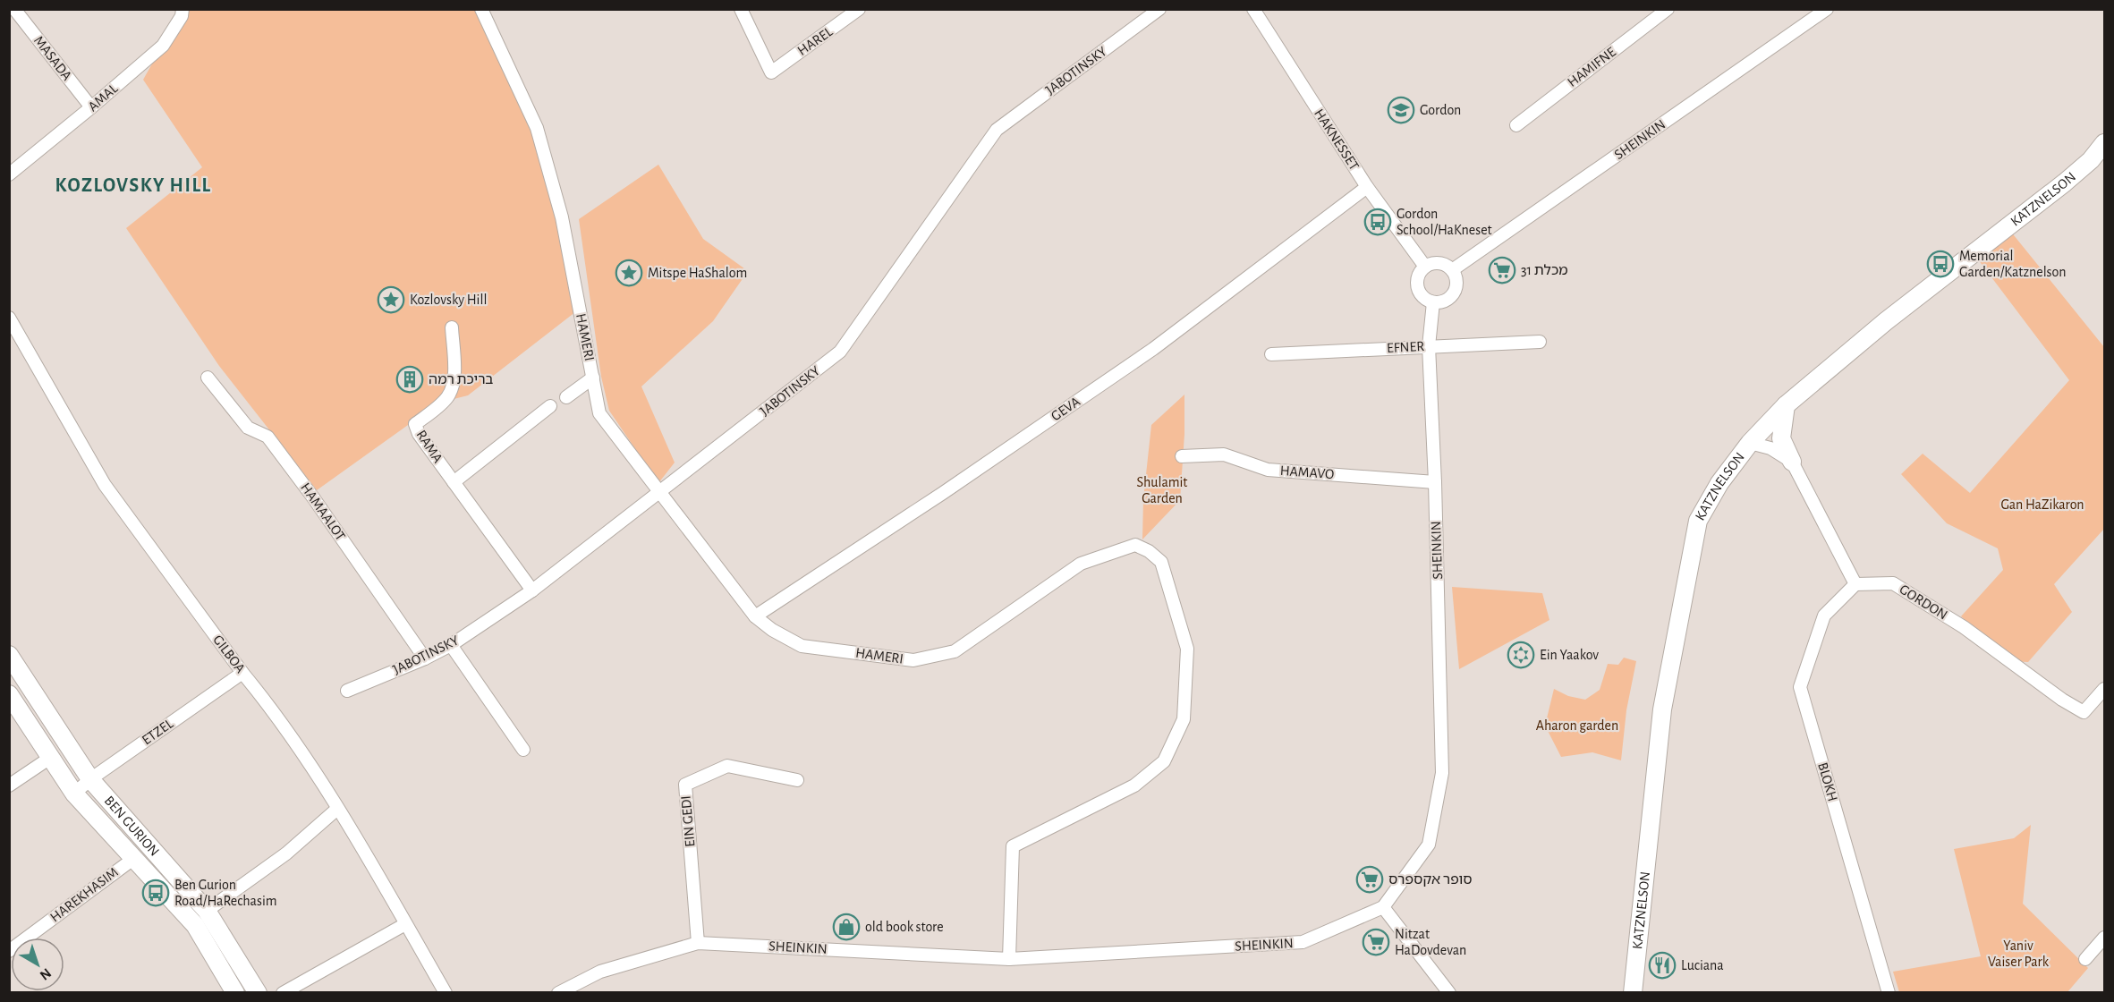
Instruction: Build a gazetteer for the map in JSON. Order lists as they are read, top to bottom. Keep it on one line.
{"streets":{"street":["HAREL","MASADA","HAMIFNE","JABOTINSKY","AMAL","HAKNESSET","SHEINKIN","KATZNELSON","HAMERI","EFNER","GEVA","RAMA","HAMAVO","HAMAALOT","GORDON","GILBOA","ETZEL","BLOKH","EIN GEDI","BEN GURION","HAREKHASIM"]},"crossings":[["MASADA","AMAL"],["JABOTINSKY","HAMERI"],["JABOTINSKY","RAMA"],["JABOTINSKY","HAMAALOT"],["HAKNESSET","SHEINKIN"],["HAKNESSET","GEVA"],["SHEINKIN","HAMERI"],["SHEINKIN","EFNER"],["SHEINKIN","HAMAVO"],["SHEINKIN","EIN GEDI"],["HAMERI","GEVA"],["GORDON","BLOKH"],["GILBOA","ETZEL"],["ETZEL","BEN GURION"],["BEN GURION","HAREKHASIM"]],"districts":["KOZLOVSKY HILL"],"parks":["Shulamit Garden","Gan HaZikaron","Aharon garden","Yaniv Vaiser Park"],"places":{"school or university":["Gordon"],"bus stop":["Gordon School/HaKneset","Memorial Garden/Katznelson","Ben Gurion Road/HaRechasim"],"supermarket":["מכלת 31","סופר אקספרס","Nitzat HaDovdevan"],"place":["Mitspe HaShalom","Kozlovsky Hill"],"building":["בריכת רמה"],"synagogue":["Ein Yaakov"],"shop":["old book store"],"restaurant":["Luciana"]},"north":"bottom right"}
